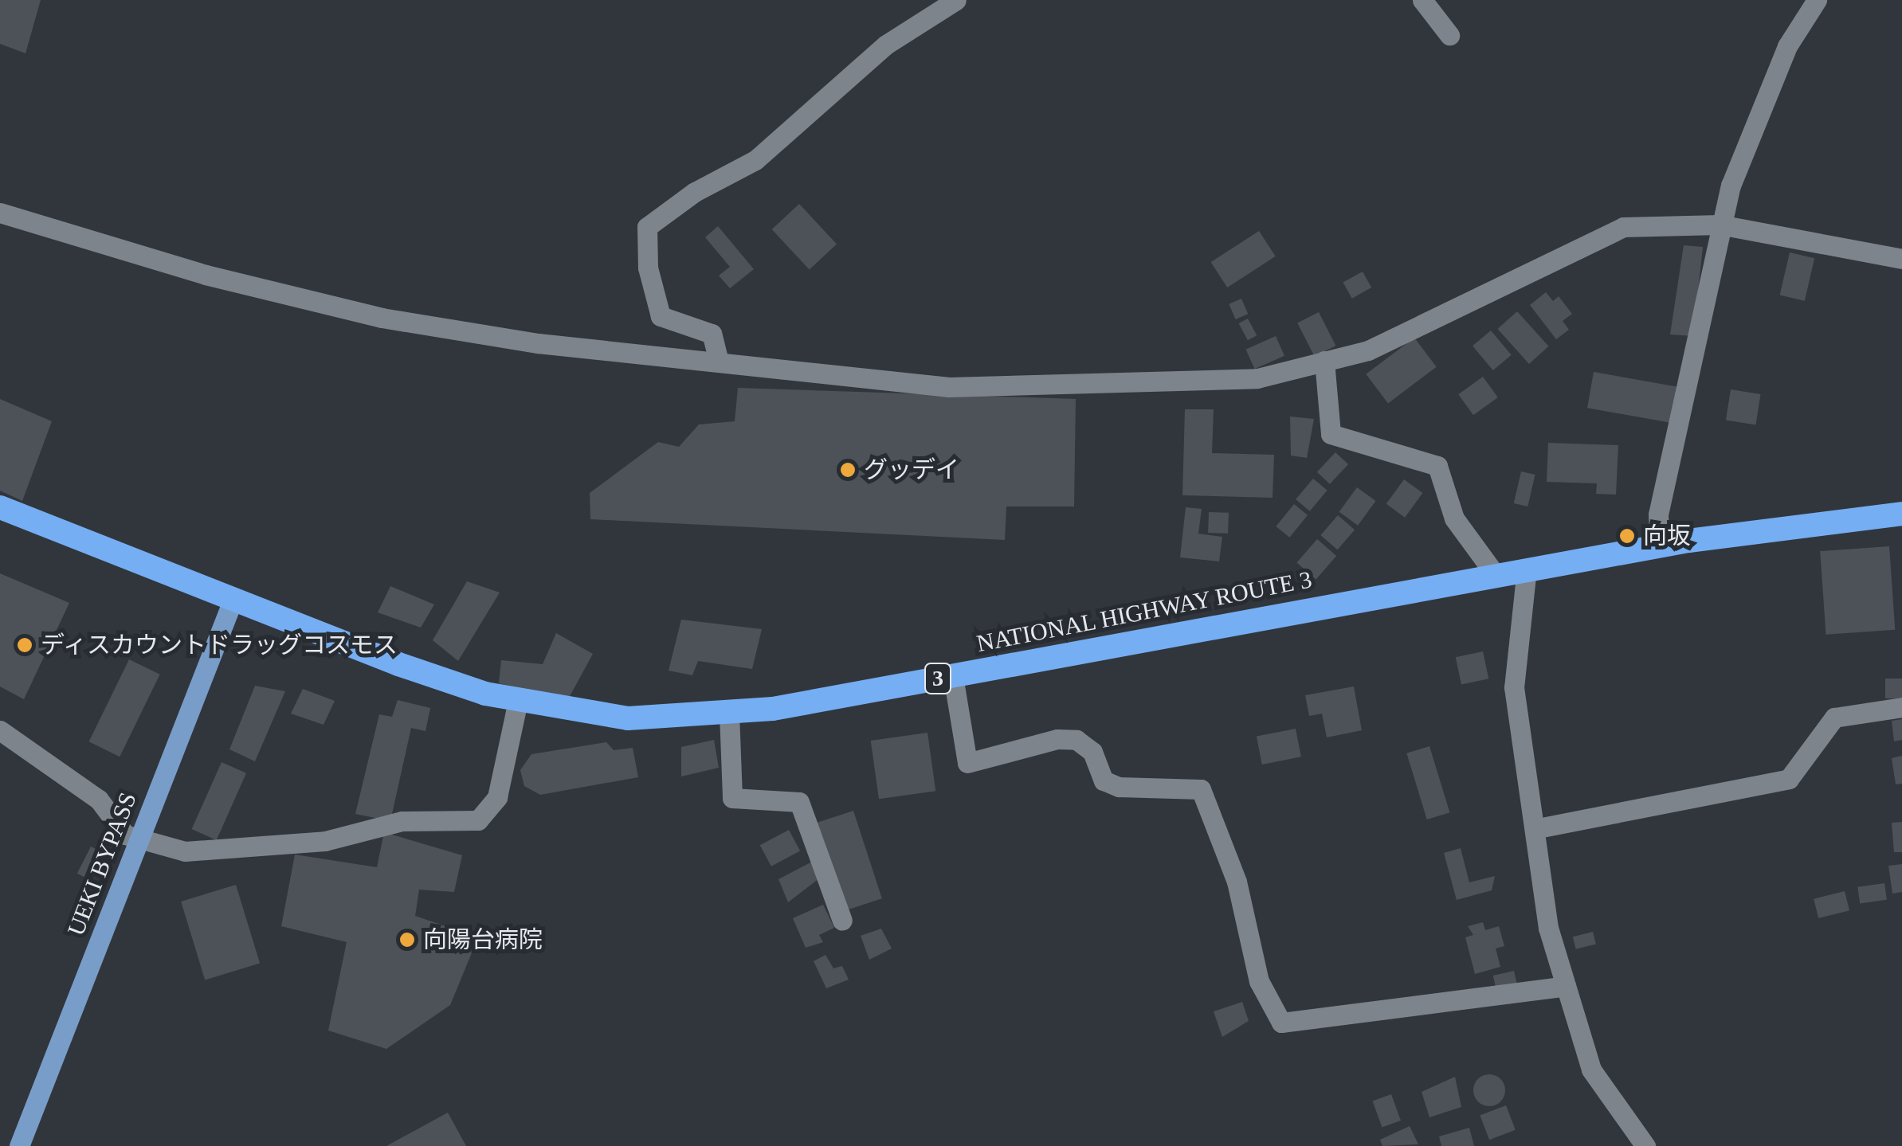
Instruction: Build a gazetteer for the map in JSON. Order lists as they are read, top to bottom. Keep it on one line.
{"streets":{"highway":["NATIONAL HIGHWAY ROUTE 3","3"],"main road":["UEKI BYPASS"]},"crossings":[["NATIONAL HIGHWAY ROUTE 3","UEKI BYPASS"]],"places":["グッデイ","向坂","ディスカウントドラッグコスモス","向陽台病院"]}
